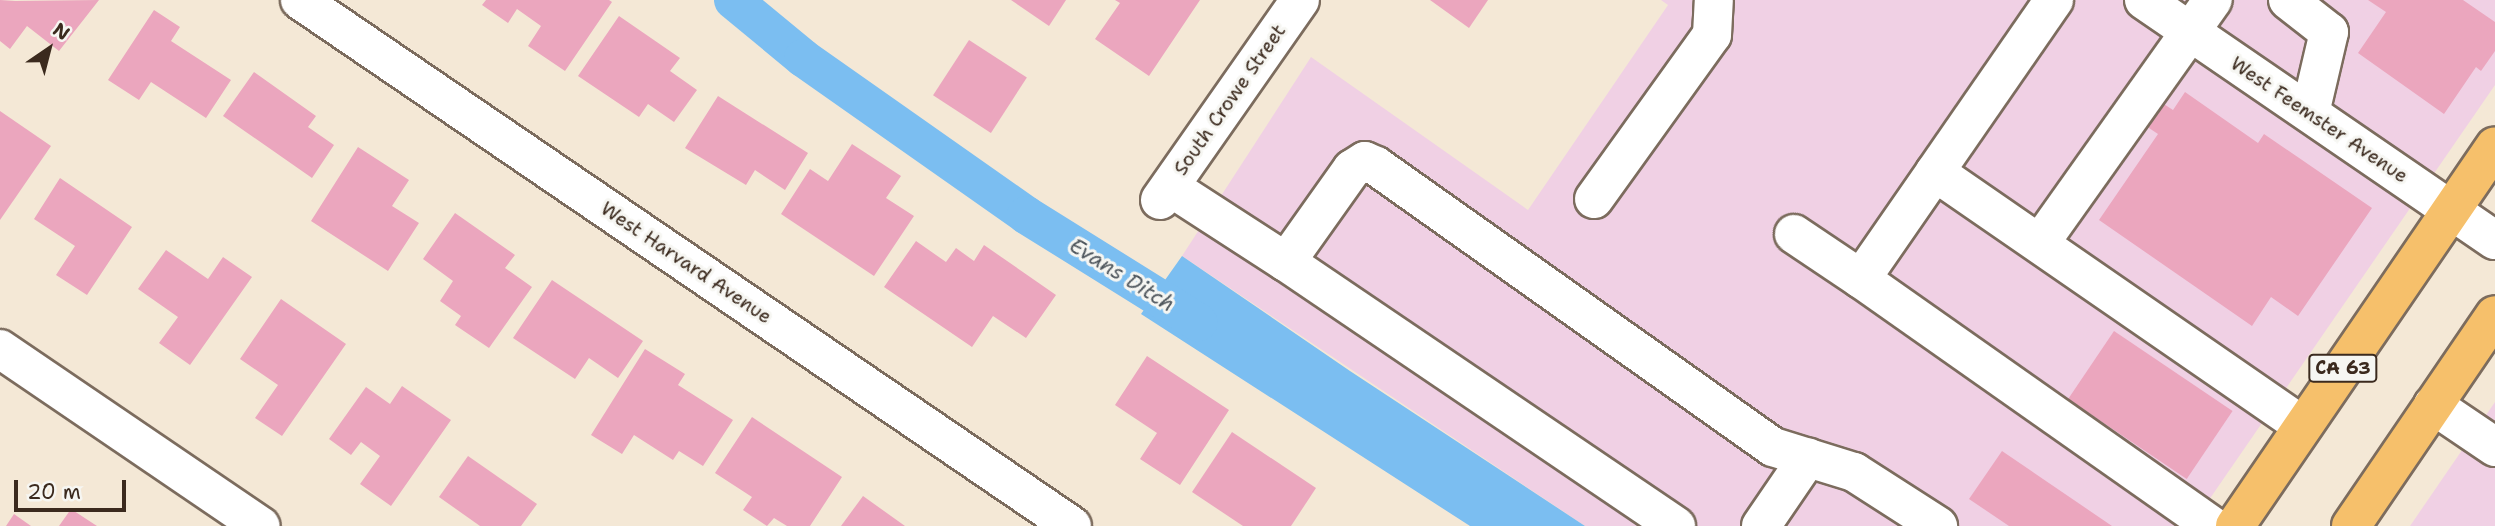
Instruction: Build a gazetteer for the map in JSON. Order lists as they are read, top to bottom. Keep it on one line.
{"streets":{"main road":["CA 63"],"street":["South Crowe Street","West Feemster Avenue","West Harvard Avenue"]},"crossings":[["West Feemster Avenue","CA 63"]],"water":["Evans Ditch"],"scale_bar":"20 m","north":"top right"}
